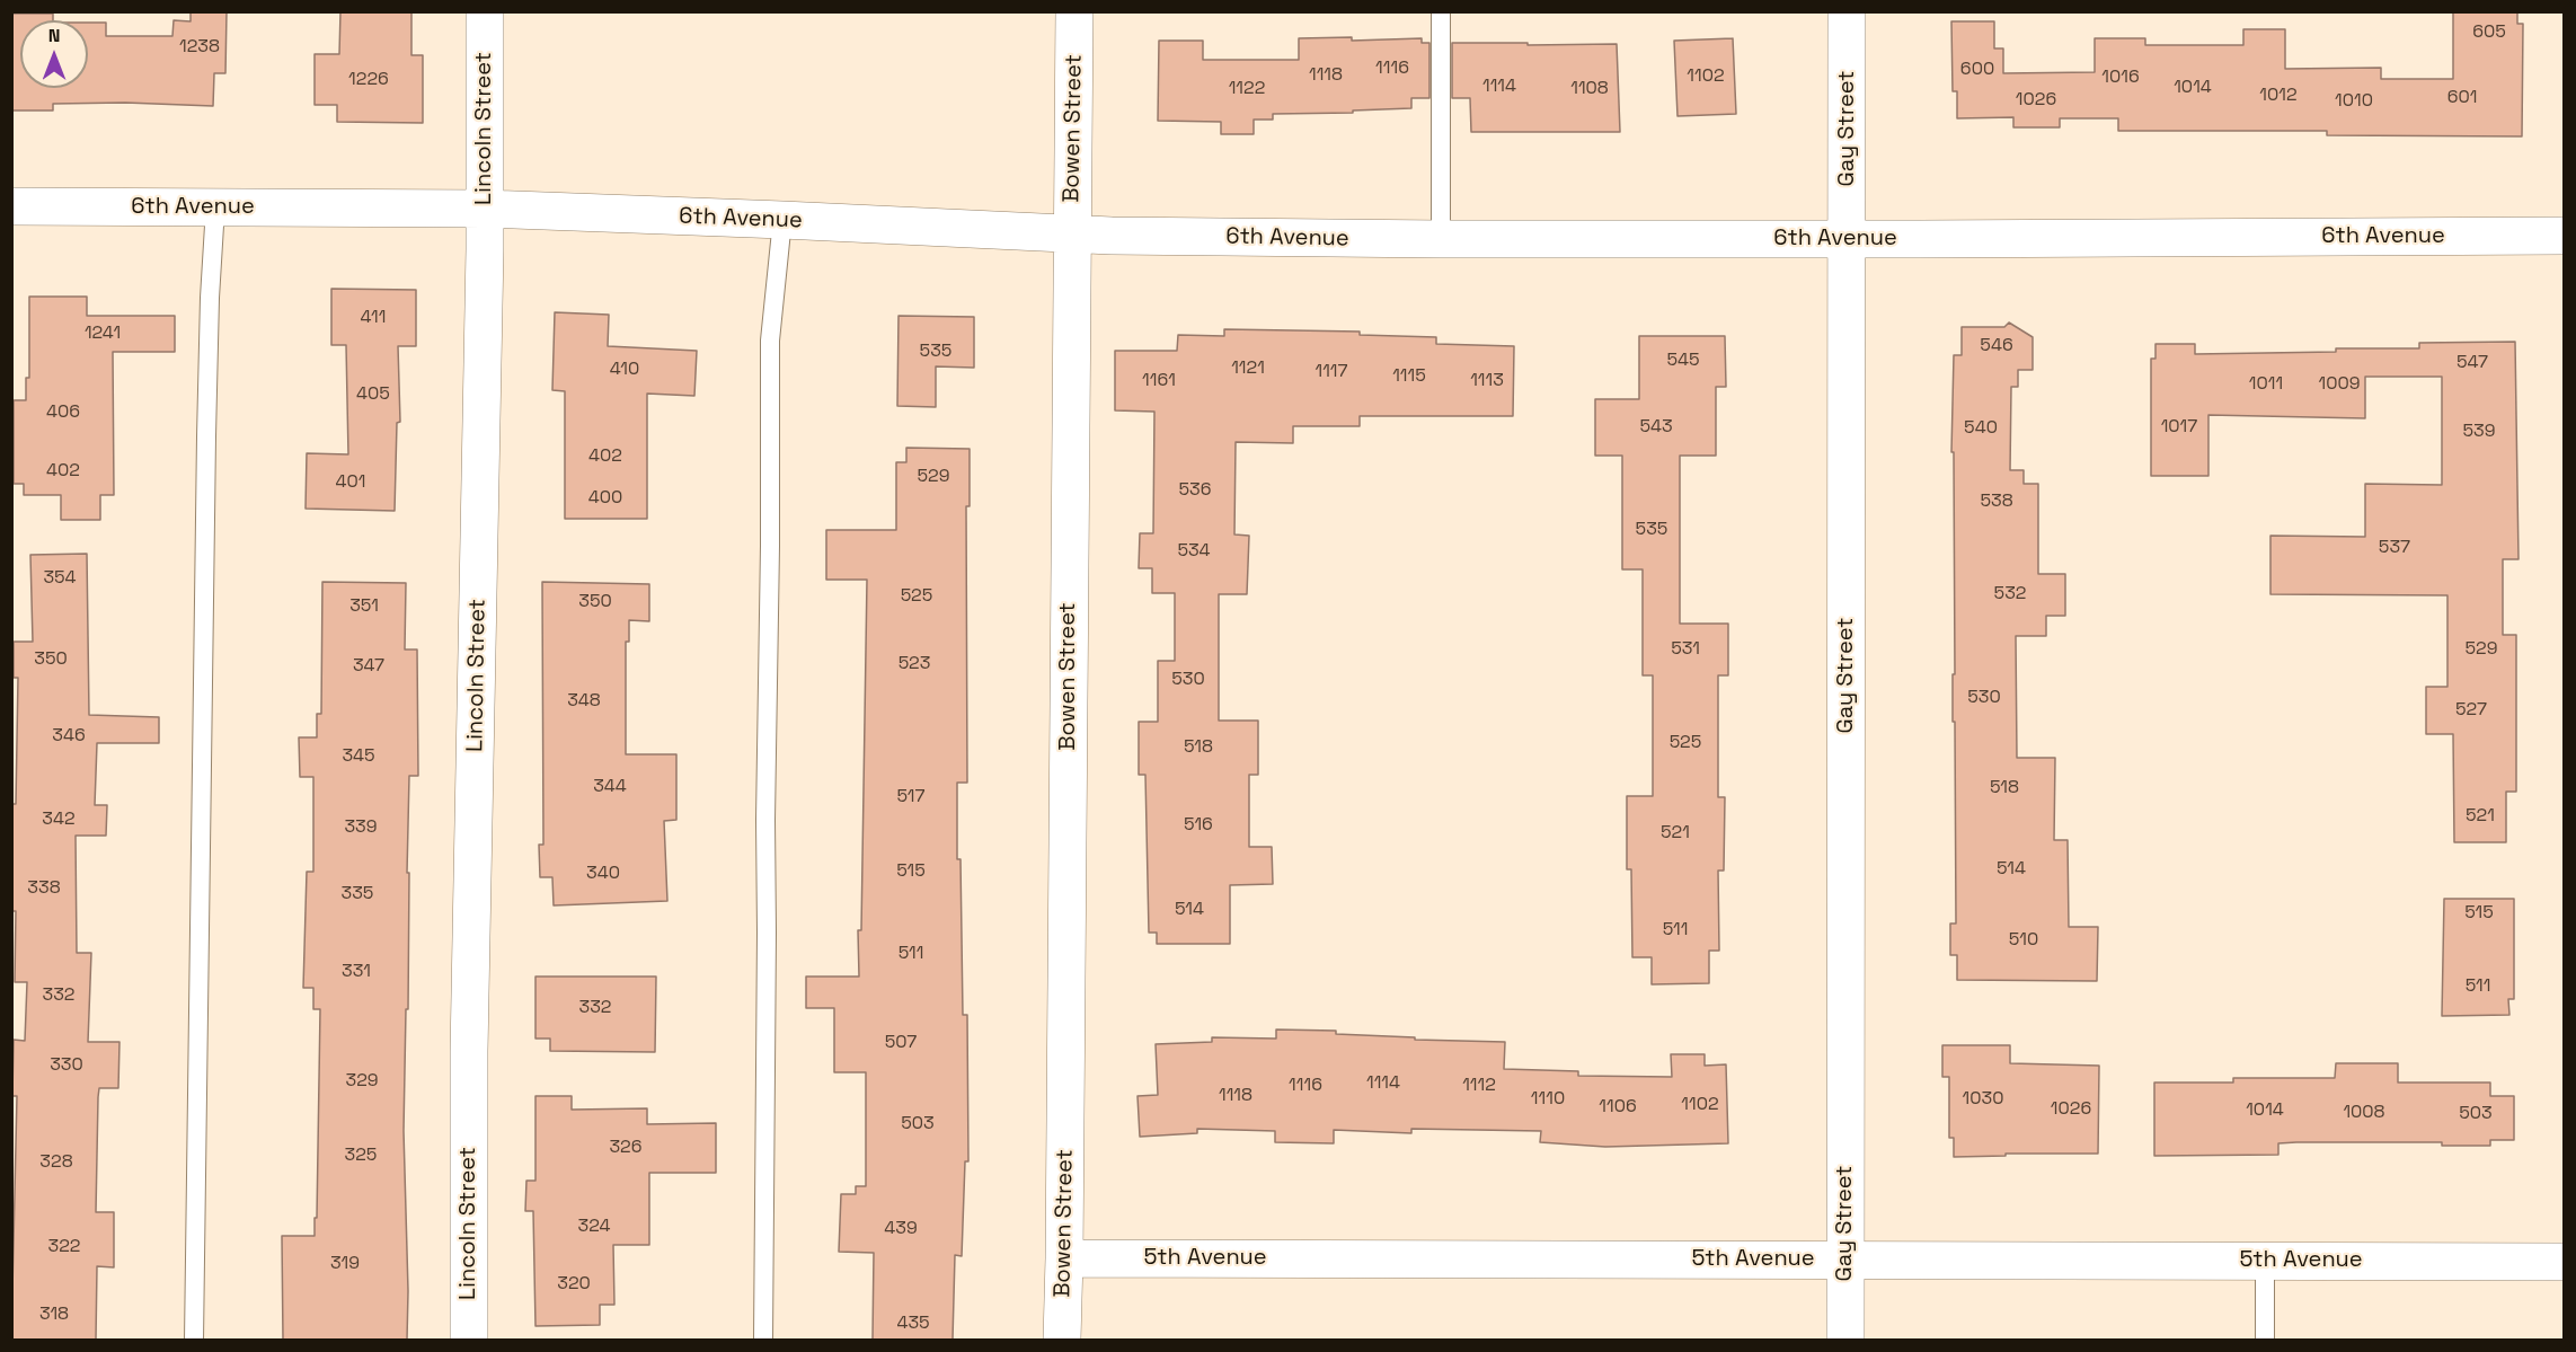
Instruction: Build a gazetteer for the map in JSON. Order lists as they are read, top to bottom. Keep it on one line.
{"streets":{"street":["Lincoln Street","Bowen Street","Gay Street","6th Avenue","5th Avenue"]},"crossings":[["Lincoln Street","6th Avenue"],["Bowen Street","6th Avenue"],["Bowen Street","5th Avenue"],["Gay Street","6th Avenue"],["Gay Street","5th Avenue"]],"house_numbers":["605","1238","1116","600","1118","1102","1016","1226","1114","1014","1122","1108","1012","601","1026","1010","411","1241","546","535","545","547","1121","410","1117","1115","1161","1113","1011","1009","405","406","543","1017","540","539","402","402","529","401","536","400","538","535","537","534","354","532","525","350","351","531","529","350","523","347","530","530","348","527","346","525","518","345","344","518","517","521","342","516","339","521","514","515","340","338","335","514","515","511","510","511","331","511","332","332","507","330","329","1114","1116","1112","1118","1110","1030","1102","1106","1026","1014","1008","503","503","326","325","328","324","439","322","319","320","318","435"],"north":"top"}
